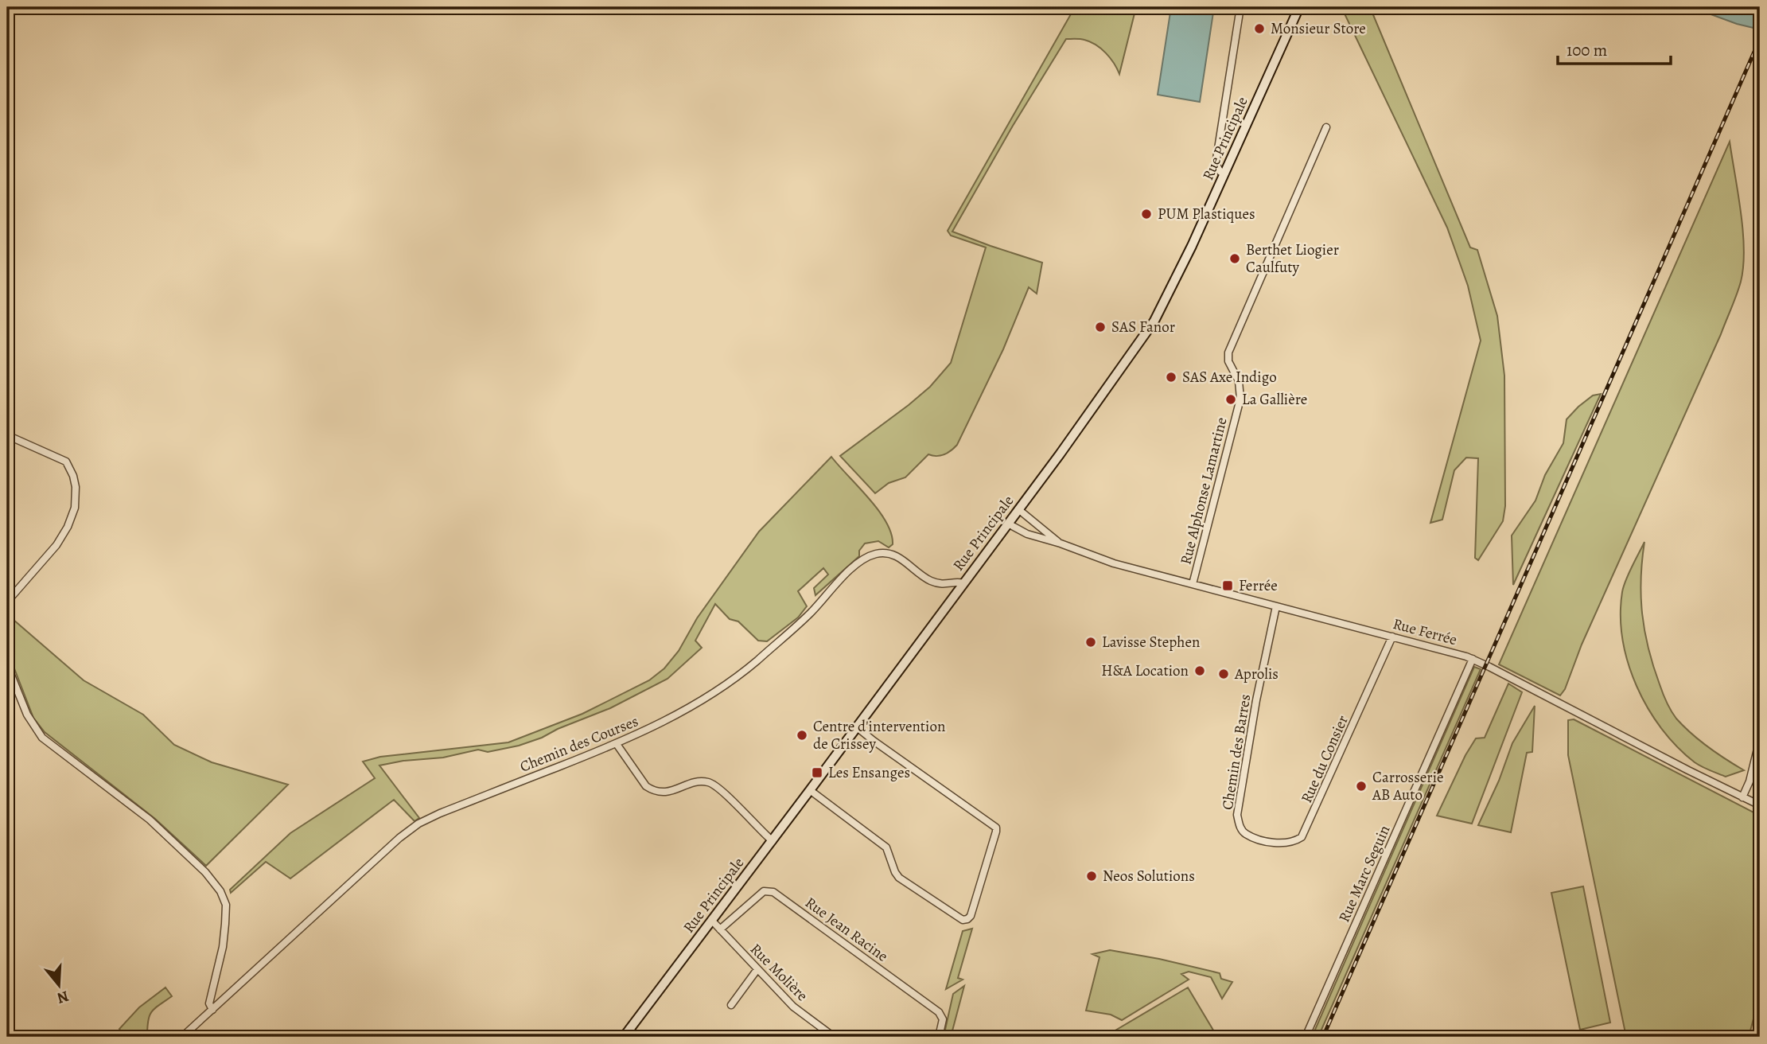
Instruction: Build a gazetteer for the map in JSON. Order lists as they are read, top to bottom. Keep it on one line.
{"streets":{"street":["Rue Principale","Rue Alphonse Lamartine","Rue Ferrée","Chemin des Courses","Chemin des Barres","Rue du Consier","Rue Marc Seguin","Rue Jean Racine","Rue Molière"]},"crossings":[["Rue Principale","Rue Ferrée"],["Rue Principale","Chemin des Courses"],["Rue Principale","Rue Molière"],["Rue Alphonse Lamartine","Rue Ferrée"],["Rue Ferrée","Chemin des Barres"],["Rue Ferrée","Rue du Consier"],["Rue Ferrée","Rue Marc Seguin"],["Chemin des Barres","Rue du Consier"],["Rue Jean Racine","Rue Molière"]],"places":{"other":["Monsieur Store","PUM Plastiques","Berthet Liogier Caulfuty","SAS Fanor","SAS Axe Indigo","La Gallière","Lavisse Stephen","H&A Location","Aprolis","Centre d'intervention de Crissey","Carrosserie AB Auto","Neos Solutions"],"transit":["Ferrée","Les Ensanges"]},"scale_bar":"100 m","north":"bottom"}
